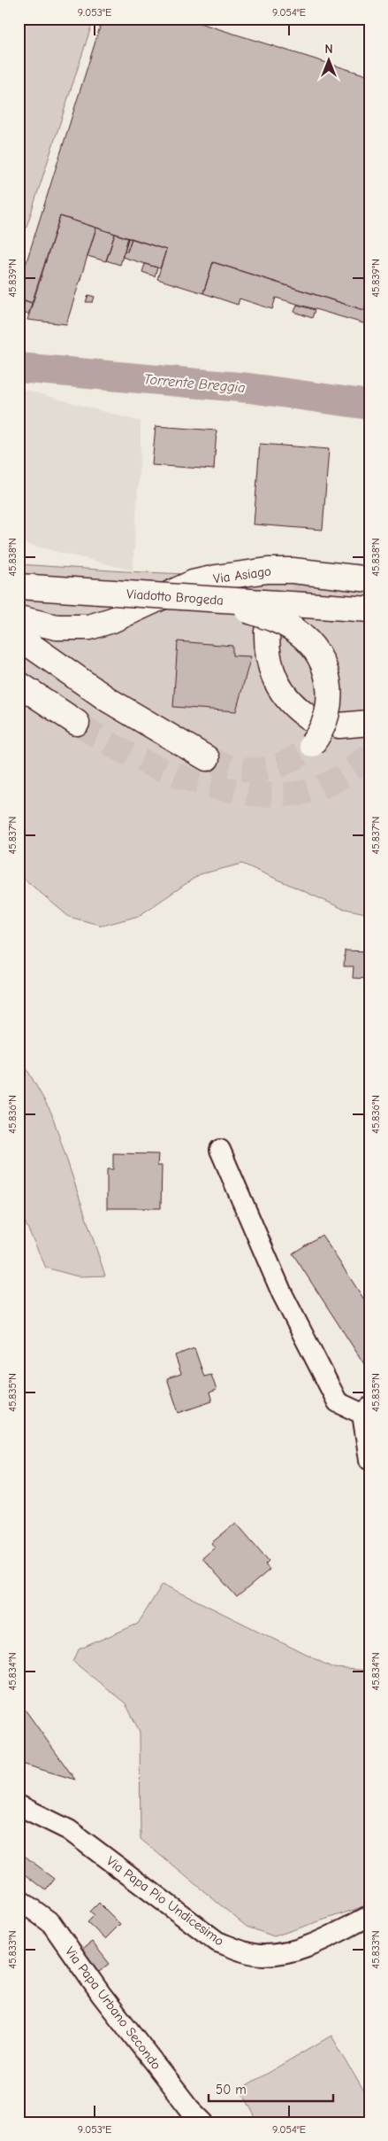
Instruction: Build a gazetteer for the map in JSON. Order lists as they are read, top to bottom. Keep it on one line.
{"streets":{"main road":["Via Asiago","Viadotto Brogeda"],"street":["Via Papa Pio Undicesimo","Via Papa Urbano Secondo"]},"water":["Torrente Breggia"],"scale_bar":"50 m","north":"top","coordinates":["9.053°E","9.054°E","45.839°N","45.838°N","45.837°N","45.836°N","45.835°N","45.834°N","45.833°N"]}
